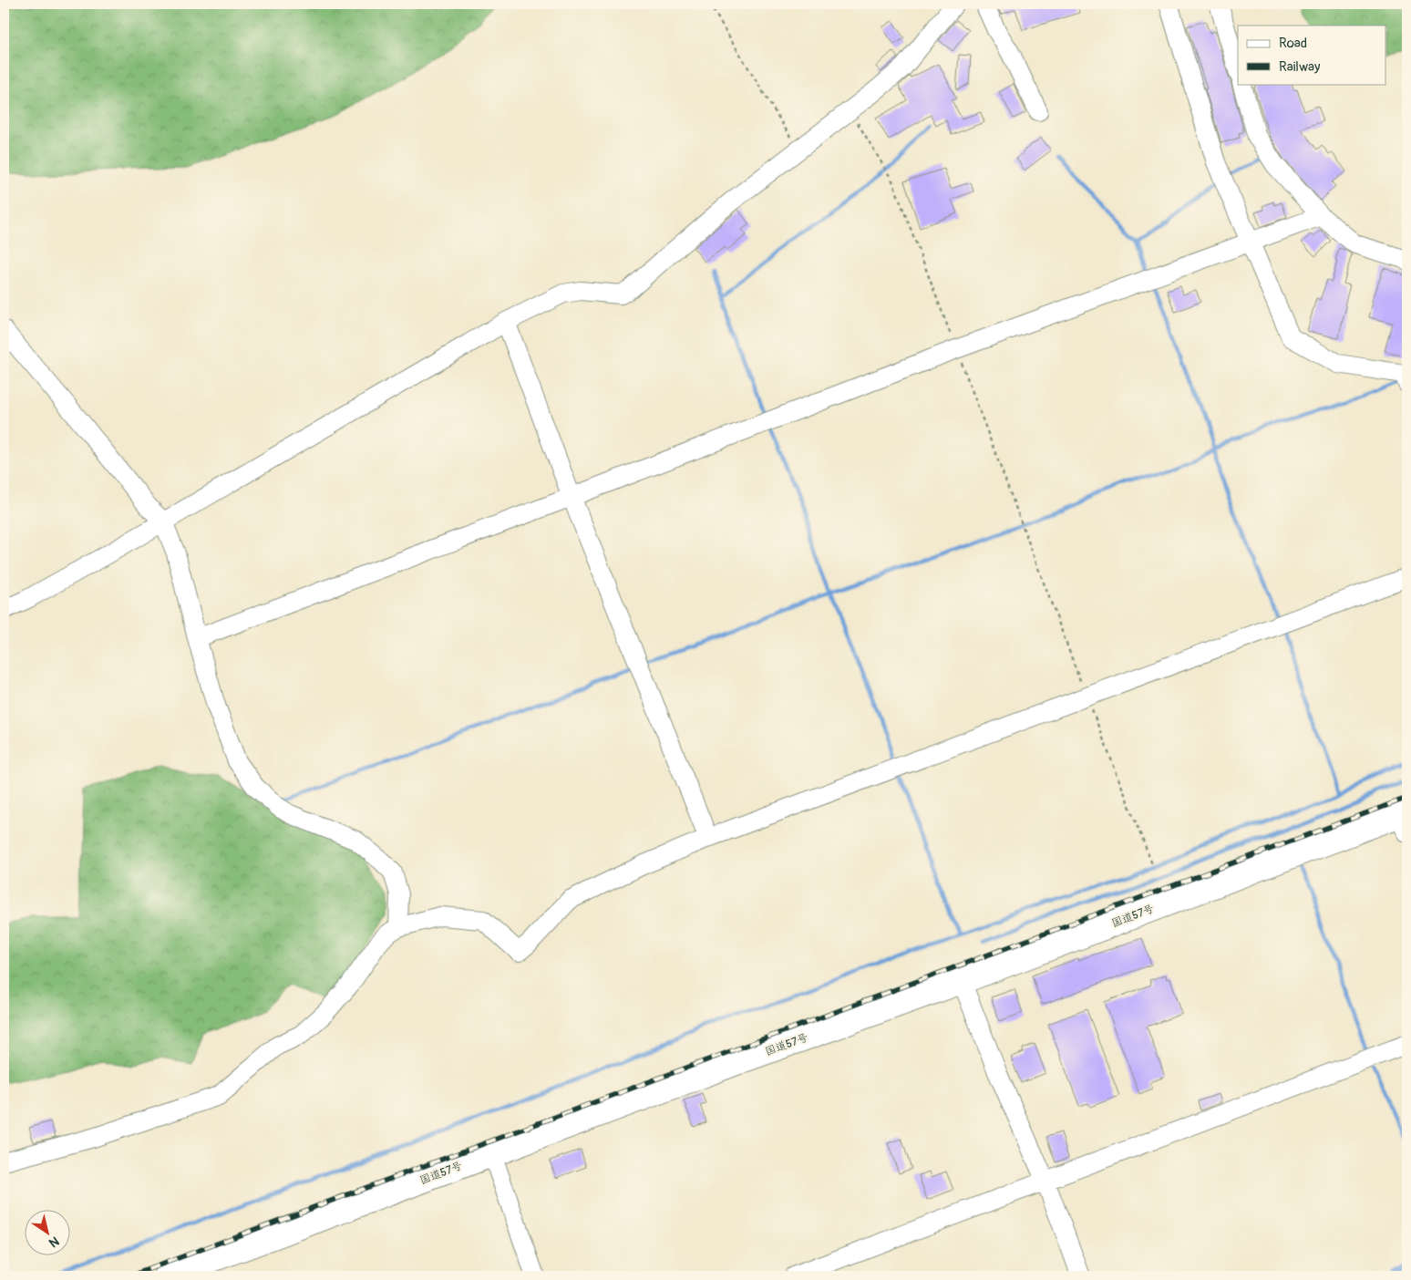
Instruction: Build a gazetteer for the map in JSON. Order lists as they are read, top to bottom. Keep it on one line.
{"streets":{"highway":["国道57号"]},"legend":["Road","Railway"],"north":"bottom right"}
